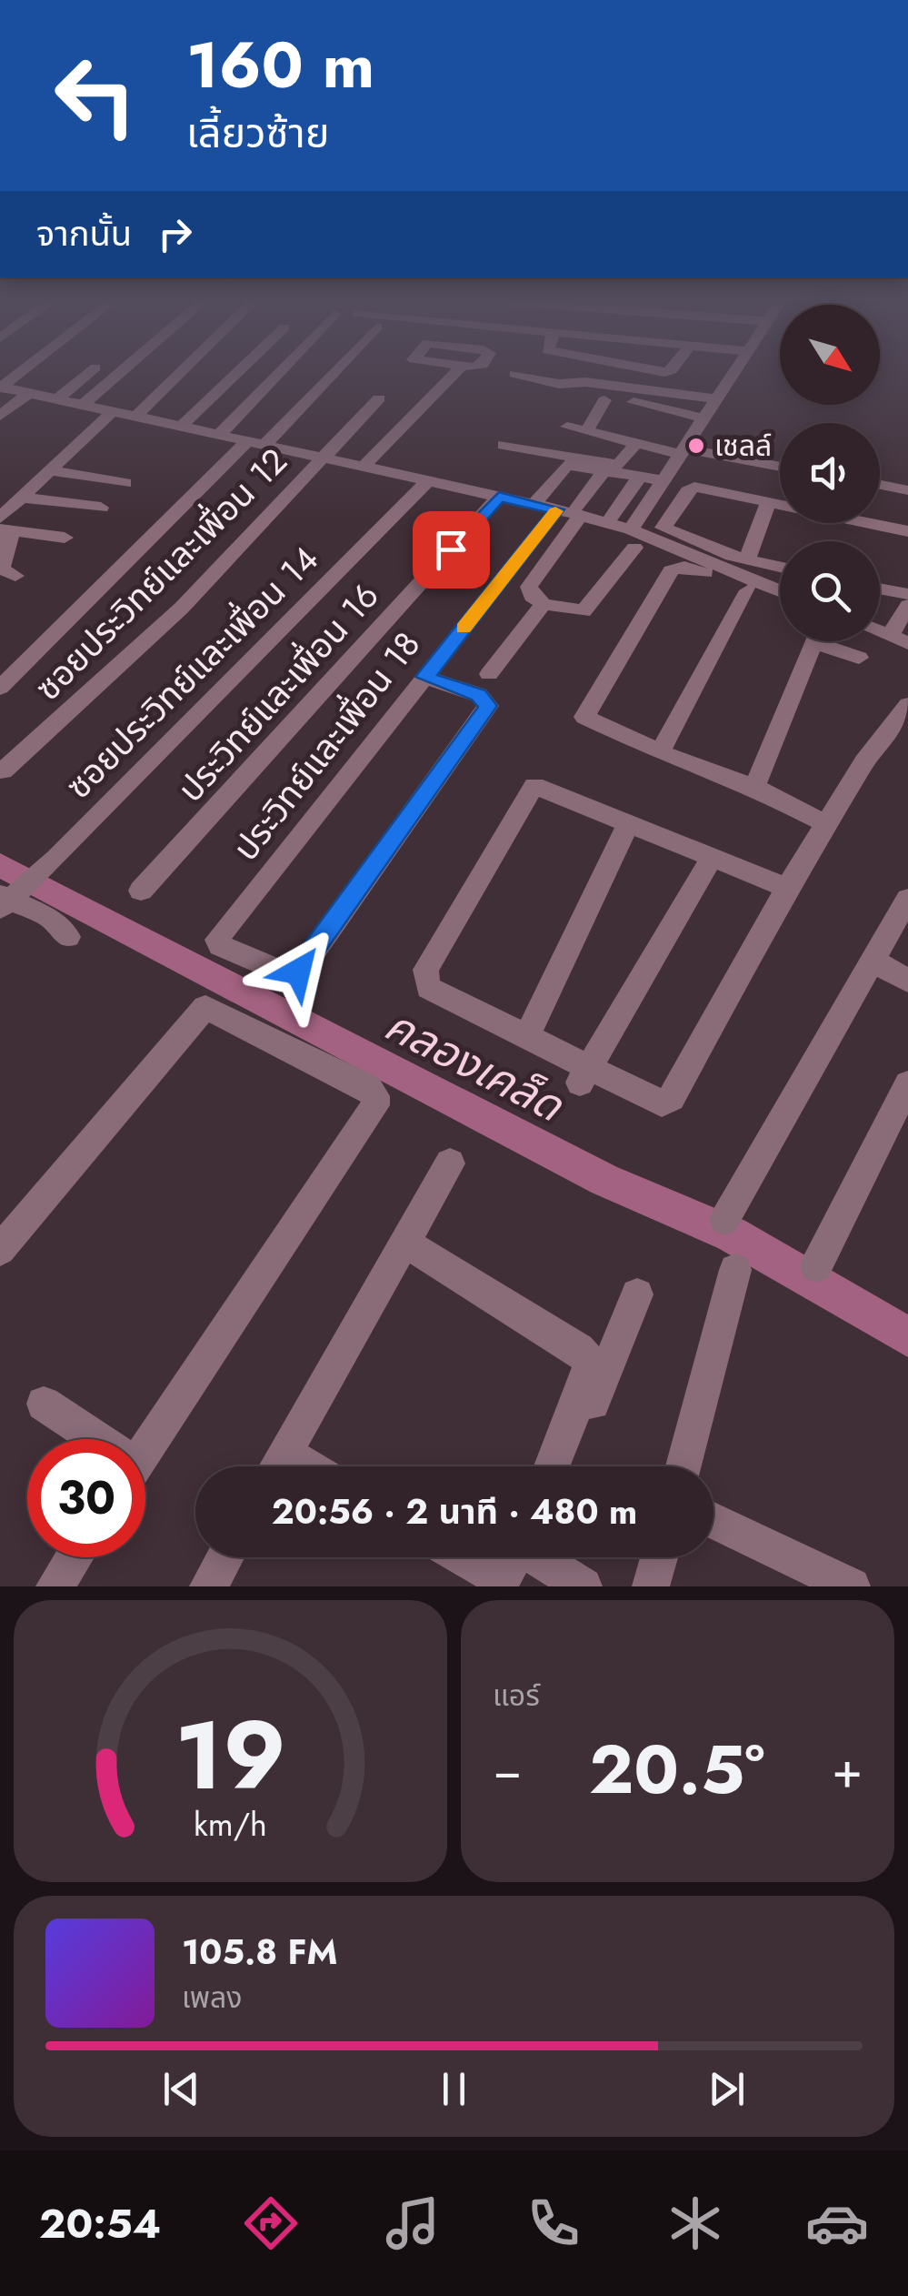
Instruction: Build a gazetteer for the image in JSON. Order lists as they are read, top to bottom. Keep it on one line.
{"streets":{"street":["ซอยประวิทย์และเพื่อน 12","ซอยประวิทย์และเพื่อน 14","ประวิทย์และเพื่อน 16","ประวิทย์และเพื่อน 18"]},"water":["คลองเคล็ด"],"places":["เชลล์"],"north":"bottom right","page":{"turn":["160 m","เลี้ยวซ้าย"],"then":"จากนั้น","limit":"30","trip":"20:56 · 2 นาที · 480 m","tile":"แอร์","heat":["−","20.5°","+"],"song":["105.8 FM","เพลง"],"tabs":"20:54","gauge":["19","km/h"]}}
